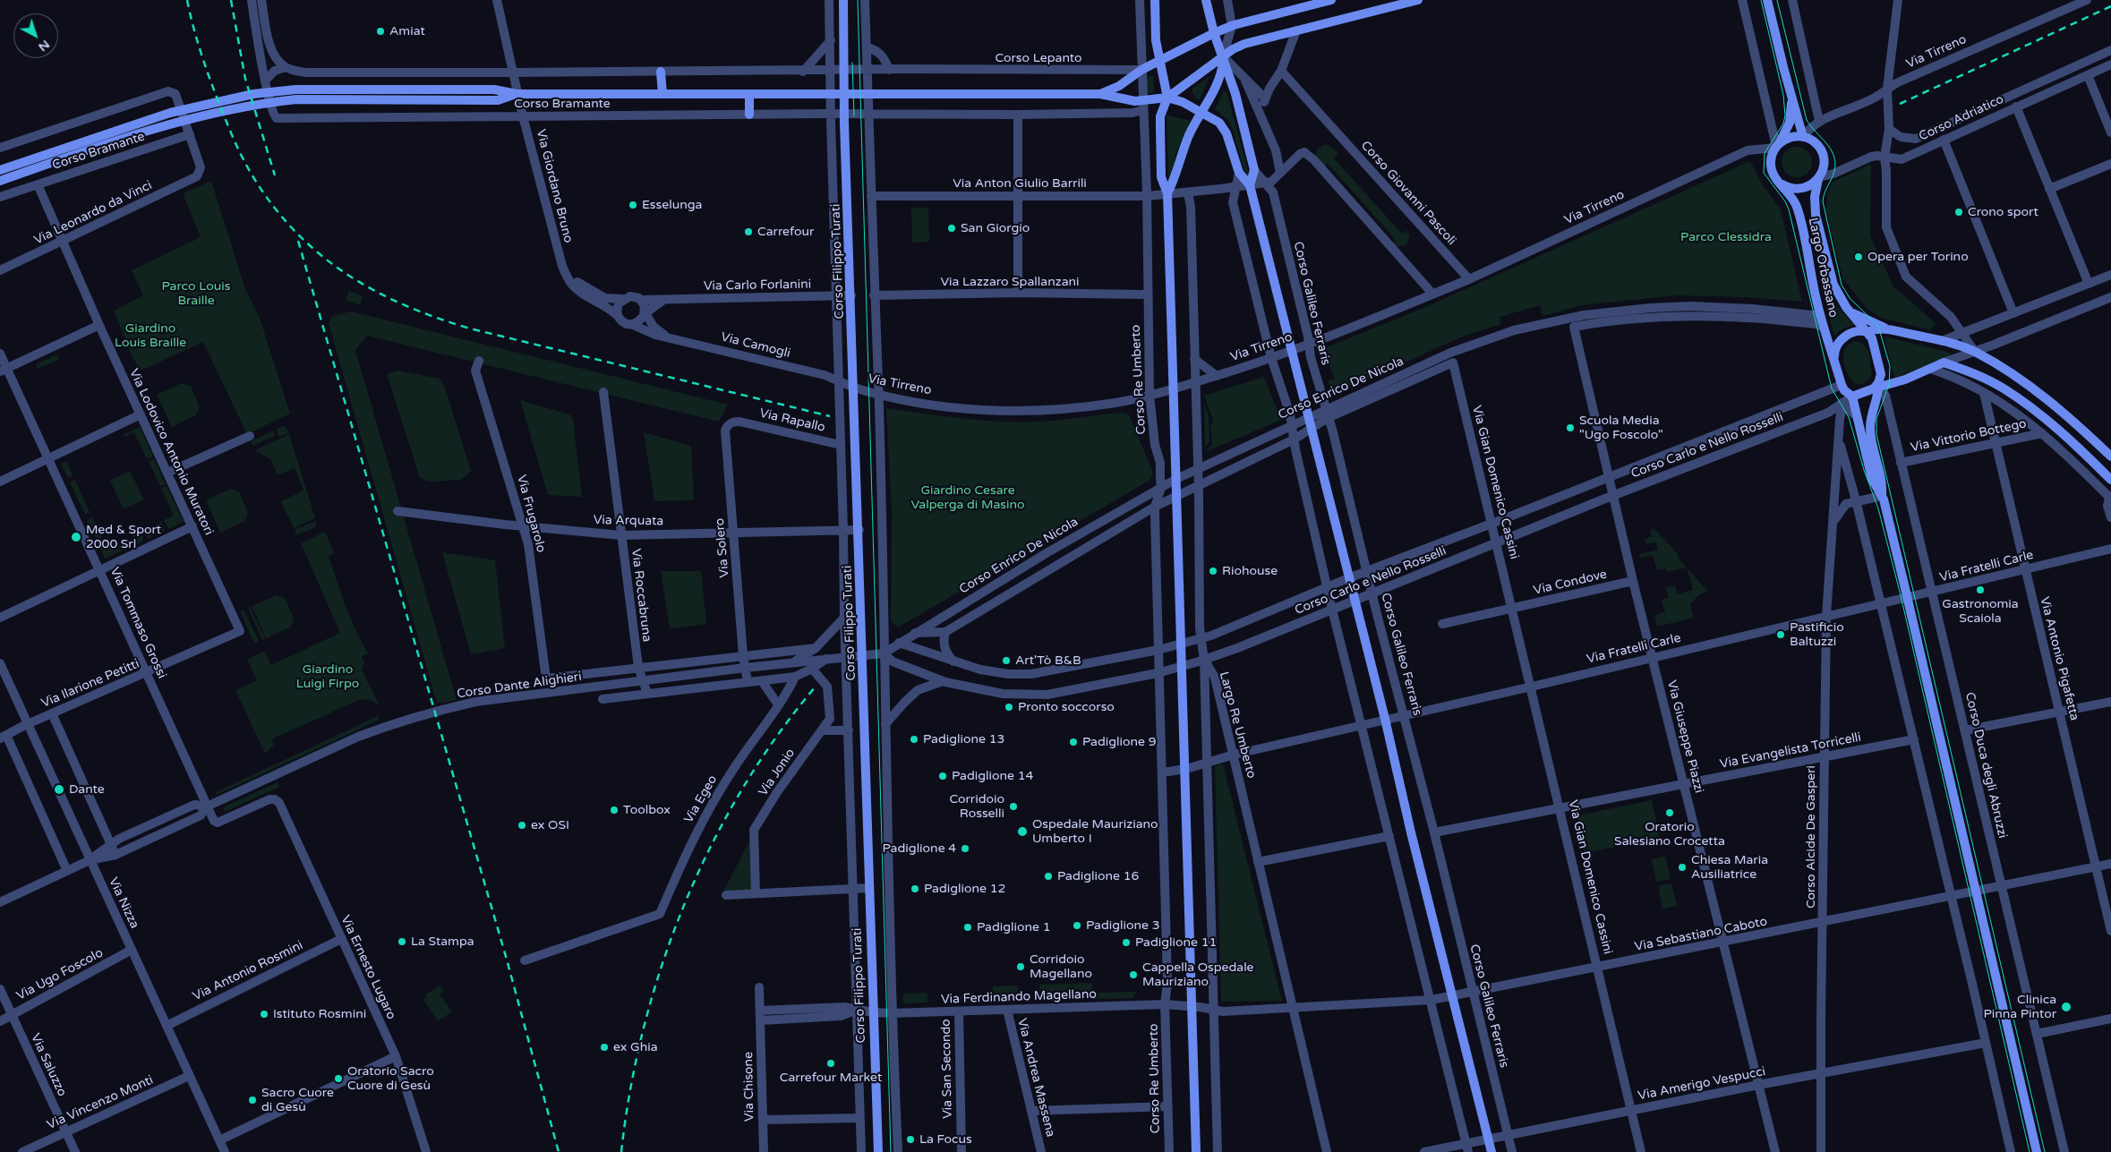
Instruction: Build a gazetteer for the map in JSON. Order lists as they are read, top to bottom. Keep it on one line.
{"streets":{"main road":["Corso Bramante","Corso Filippo Turati","Largo Orbassano"],"street":["Via Tirreno","Corso Lepanto","Corso Adriatico","Via Anton Giulio Barrili","Via Giordano Bruno","Corso Giovanni Pascoli","Via Leonardo da Vinci","Via Lazzaro Spallanzani","Via Carlo Forlanini","Corso Galileo Ferraris","Via Camogli","Corso Re Umberto","Corso Enrico De Nicola","Via Rapallo","Via Vittorio Bottego","Corso Carlo e Nello Rosselli","Via Lodovico Antonio Muratori","Via Gian Domenico Cassini","Via Frugarolo","Via Arquata","Via Solero","Via Fratelli Carle","Via Condove","Via Roccabruna","Via Tommaso Grossi","Via Antonio Pigafetta","Via Ilarione Petitti","Corso Dante Alighieri","Largo Re Umberto","Via Giuseppe Piazzi","Via Evangelista Torricelli","Corso Duca degli Abruzzi","Via Jonio","Via Egeo","Corso Alcide De Gasperi","Via Nizza","Via Sebastiano Caboto","Via Ernesto Lugaro","Via Antonio Rosmini","Via Ugo Foscolo","Via Ferdinando Magellano","Via Saluzzo","Via San Secondo","Via Andrea Massena","Via Amerigo Vespucci","Via Chisone","Via Vincenzo Monti"]},"crossings":[["Via Tirreno","Corso Adriatico"],["Via Tirreno","Corso Giovanni Pascoli"],["Via Tirreno","Corso Filippo Turati"],["Via Tirreno","Largo Orbassano"],["Via Tirreno","Corso Galileo Ferraris"],["Via Tirreno","Via Camogli"],["Via Tirreno","Corso Re Umberto"],["Corso Lepanto","Corso Filippo Turati"],["Corso Bramante","Via Giordano Bruno"],["Corso Bramante","Via Leonardo da Vinci"],["Corso Bramante","Corso Filippo Turati"],["Corso Bramante","Via Lodovico Antonio Muratori"],["Corso Adriatico","Largo Orbassano"],["Via Anton Giulio Barrili","Corso Galileo Ferraris"],["Via Anton Giulio Barrili","Corso Re Umberto"],["Via Giordano Bruno","Via Carlo Forlanini"],["Via Giordano Bruno","Via Camogli"],["Via Leonardo da Vinci","Via Lodovico Antonio Muratori"],["Corso Filippo Turati","Via Carlo Forlanini"],["Corso Filippo Turati","Via Camogli"],["Corso Filippo Turati","Via Rapallo"],["Corso Filippo Turati","Via Arquata"],["Corso Filippo Turati","Corso Dante Alighieri"],["Corso Filippo Turati","Via Ferdinando Magellano"],["Largo Orbassano","Corso Enrico De Nicola"],["Largo Orbassano","Corso Carlo e Nello Rosselli"],["Largo Orbassano","Via Giuseppe Piazzi"],["Largo Orbassano","Corso Duca degli Abruzzi"],["Via Lazzaro Spallanzani","Corso Re Umberto"],["Via Carlo Forlanini","Via Camogli"],["Corso Galileo Ferraris","Corso Enrico De Nicola"],["Corso Galileo Ferraris","Corso Carlo e Nello Rosselli"],["Corso Galileo Ferraris","Via Fratelli Carle"],["Corso Galileo Ferraris","Via Evangelista Torricelli"],["Corso Galileo Ferraris","Via Sebastiano Caboto"],["Corso Galileo Ferraris","Via Amerigo Vespucci"],["Corso Re Umberto","Corso Enrico De Nicola"],["Corso Re Umberto","Corso Carlo e Nello Rosselli"],["Corso Re Umberto","Via Ferdinando Magellano"],["Corso Enrico De Nicola","Corso Carlo e Nello Rosselli"],["Corso Enrico De Nicola","Via Gian Domenico Cassini"],["Via Rapallo","Via Solero"],["Via Vittorio Bottego","Via Antonio Pigafetta"],["Via Vittorio Bottego","Corso Duca degli Abruzzi"],["Corso Carlo e Nello Rosselli","Via Gian Domenico Cassini"],["Corso Carlo e Nello Rosselli","Largo Re Umberto"],["Corso Carlo e Nello Rosselli","Via Giuseppe Piazzi"],["Corso Carlo e Nello Rosselli","Corso Duca degli Abruzzi"],["Corso Carlo e Nello Rosselli","Corso Alcide De Gasperi"],["Via Lodovico Antonio Muratori","Via Ilarione Petitti"],["Via Gian Domenico Cassini","Via Fratelli Carle"],["Via Gian Domenico Cassini","Via Condove"],["Via Gian Domenico Cassini","Via Evangelista Torricelli"],["Via Gian Domenico Cassini","Via Sebastiano Caboto"],["Via Gian Domenico Cassini","Via Amerigo Vespucci"],["Via Frugarolo","Via Arquata"],["Via Frugarolo","Corso Dante Alighieri"],["Via Arquata","Via Solero"],["Via Arquata","Via Roccabruna"],["Via Solero","Corso Dante Alighieri"],["Via Fratelli Carle","Via Antonio Pigafetta"],["Via Fratelli Carle","Largo Re Umberto"],["Via Fratelli Carle","Via Giuseppe Piazzi"],["Via Fratelli Carle","Corso Duca degli Abruzzi"],["Via Fratelli Carle","Corso Alcide De Gasperi"],["Via Condove","Via Giuseppe Piazzi"],["Via Roccabruna","Corso Dante Alighieri"],["Via Tommaso Grossi","Via Ilarione Petitti"],["Via Tommaso Grossi","Corso Dante Alighieri"],["Via Tommaso Grossi","Via Ernesto Lugaro"],["Via Antonio Pigafetta","Via Sebastiano Caboto"],["Via Ilarione Petitti","Via Nizza"],["Corso Dante Alighieri","Via Jonio"],["Corso Dante Alighieri","Via Egeo"],["Corso Dante Alighieri","Via Nizza"],["Corso Dante Alighieri","Via Ernesto Lugaro"],["Largo Re Umberto","Via Sebastiano Caboto"],["Via Giuseppe Piazzi","Via Evangelista Torricelli"],["Via Giuseppe Piazzi","Via Sebastiano Caboto"],["Via Giuseppe Piazzi","Via Amerigo Vespucci"],["Via Evangelista Torricelli","Corso Alcide De Gasperi"],["Corso Duca degli Abruzzi","Via Sebastiano Caboto"],["Corso Alcide De Gasperi","Via Sebastiano Caboto"],["Corso Alcide De Gasperi","Via Amerigo Vespucci"],["Via Nizza","Via Antonio Rosmini"],["Via Nizza","Via Ugo Foscolo"],["Via Nizza","Via Vincenzo Monti"],["Via Ernesto Lugaro","Via Antonio Rosmini"],["Via Ugo Foscolo","Via Saluzzo"],["Via Ferdinando Magellano","Via San Secondo"],["Via Ferdinando Magellano","Via Andrea Massena"],["Via Ferdinando Magellano","Via Chisone"],["Via Saluzzo","Via Vincenzo Monti"]],"parks":["Parco Clessidra","Parco Louis Braille","Giardino Louis Braille","Giardino Cesare Valperga di Masino","Giardino Luigi Firpo"],"places":["Amiat","Esselunga","Crono sport","San Giorgio","Carrefour","Opera per Torino","Scuola Media \"Ugo Foscolo\"","Med & Sport 2000 Srl","Riohouse","Gastronomia Scaiola","Pastificio Baltuzzi","Art'Tò B&B","Pronto soccorso","Padiglione 13","Padiglione 9","Padiglione 14","Dante","Corridoio Rosselli","Toolbox","Oratorio Salesiano Crocetta","ex OSI","Ospedale Mauriziano Umberto I","Padiglione 4","Chiesa Maria Ausiliatrice","Padiglione 16","Padiglione 12","Padiglione 3","Padiglione 1","La Stampa","Padiglione 11","Corridoio Magellano","Cappella Ospedale Mauriziano","Clinica Pinna Pintor","Istituto Rosmini","ex Ghia","Carrefour Market","Oratorio Sacro Cuore di Gesù","Sacro Cuore di Gesù","La Focus"],"north":"bottom right"}
